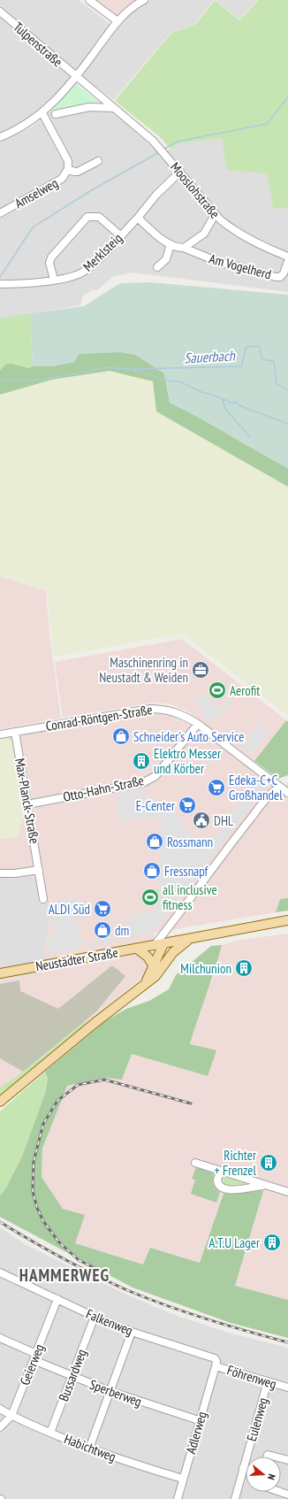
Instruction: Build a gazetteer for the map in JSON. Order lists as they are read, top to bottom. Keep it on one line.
{"streets":{"main road":["Neustädter Straße"],"street":["Tulpenstraße","Mooslohstraße","Amselweg","Merklsteig","Am Vogelherd","Conrad-Röntgen-Straße","Otto-Hahn-Straße","Max-Planck-Straße","Falkenweg","Geierweg","Bussardweg","Föhrenweg","Sperberweg","Eulenweg","Adlerweg","Habichtweg"]},"crossings":[["Tulpenstraße","Mooslohstraße"],["Mooslohstraße","Merklsteig"],["Conrad-Röntgen-Straße","Otto-Hahn-Straße"],["Conrad-Röntgen-Straße","Max-Planck-Straße"],["Otto-Hahn-Straße","Max-Planck-Straße"],["Falkenweg","Geierweg"],["Falkenweg","Bussardweg"],["Falkenweg","Föhrenweg"],["Falkenweg","Adlerweg"],["Geierweg","Sperberweg"],["Geierweg","Habichtweg"],["Bussardweg","Sperberweg"],["Bussardweg","Habichtweg"],["Föhrenweg","Eulenweg"],["Föhrenweg","Adlerweg"],["Sperberweg","Adlerweg"],["Adlerweg","Habichtweg"]],"districts":["HAMMERWEG"],"water":["Sauerbach"],"places":{"office":["Maschinenring in Neustadt & Weiden"],"sports":["Aerofit","all inclusive fitness"],"shop":["Schneider's Auto Service","Rossmann","Fressnapf","dm"],"building":["Elektro Messer und Körber","Milchunion","Richter + Frenzel","A.T.U Lager"],"supermarket":["Edeka-C+C Großhandel","E-Center","ALDI Süd"],"public building":["DHL"]},"north":"right"}
